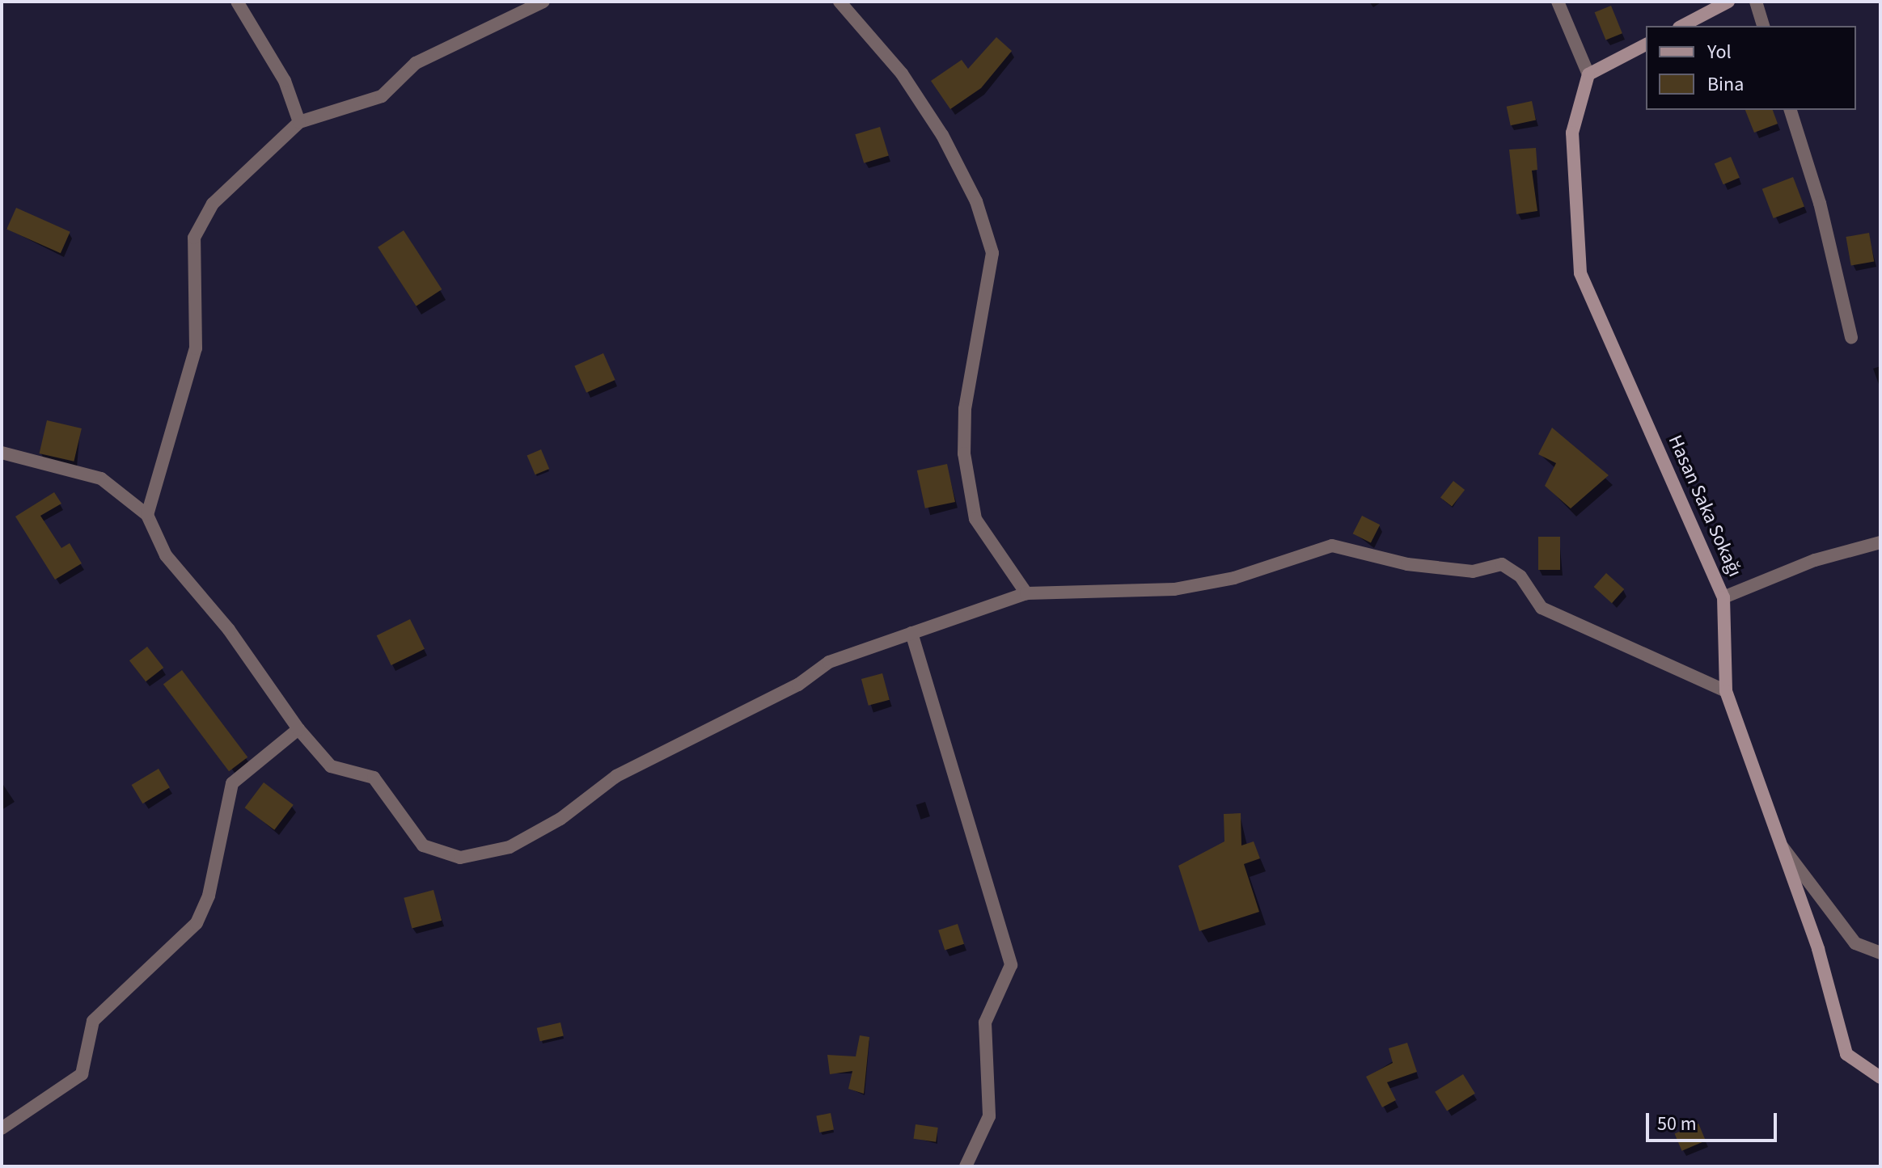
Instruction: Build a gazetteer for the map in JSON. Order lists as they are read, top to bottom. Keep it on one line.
{"streets":{"street":["Hasan Saka Sokağı"]},"legend":["Yol","Bina"],"scale_bar":"50 m"}
